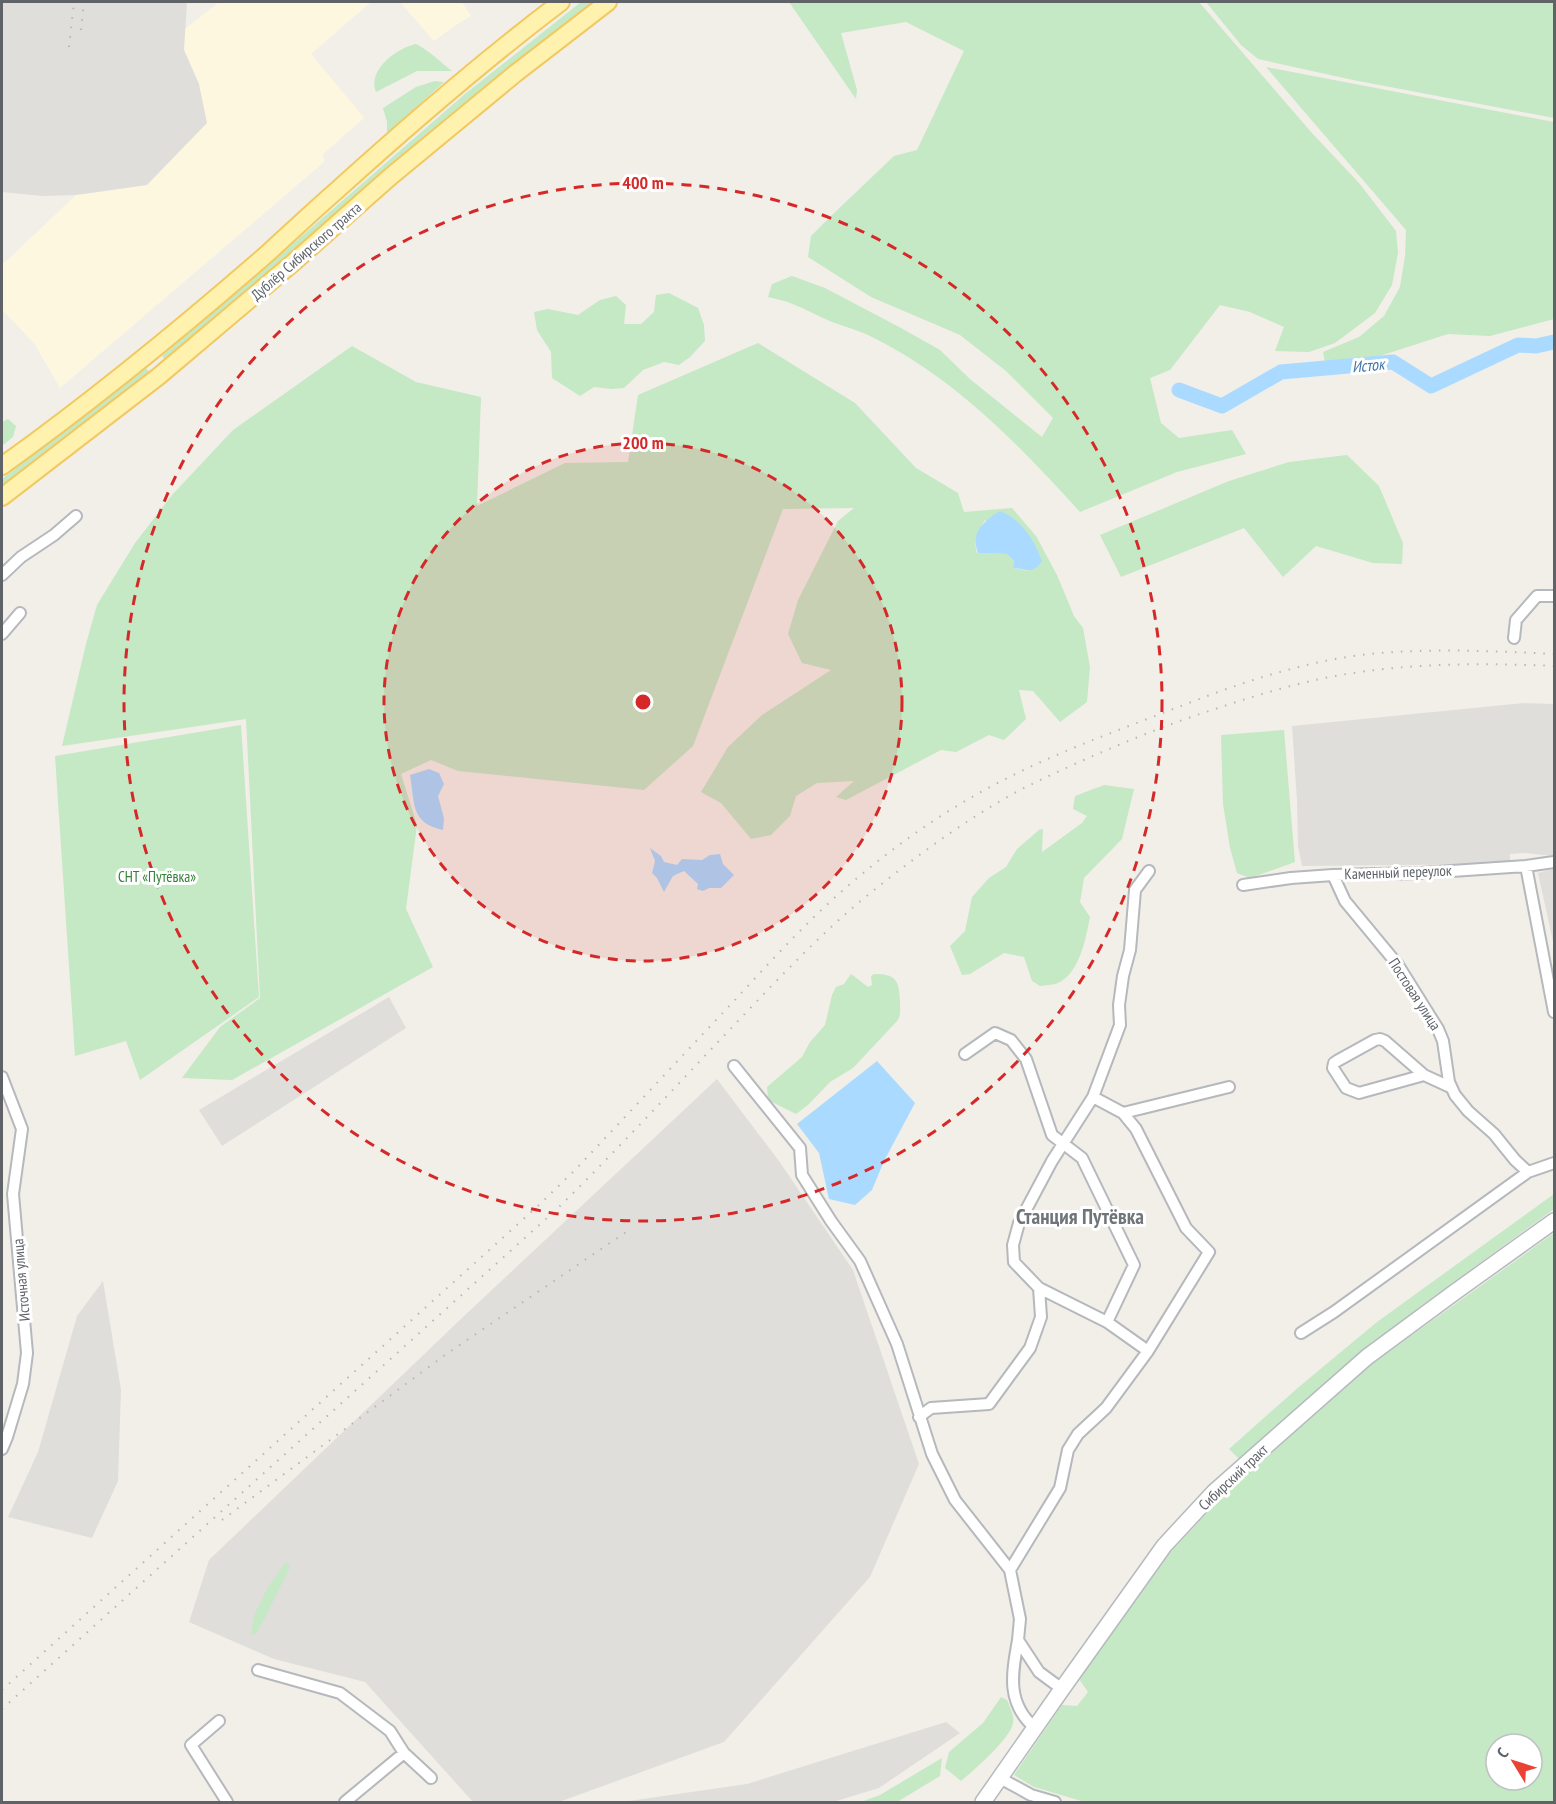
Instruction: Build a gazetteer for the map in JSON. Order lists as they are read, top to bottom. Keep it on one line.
{"streets":{"main road":["Дублёр Сибирского тракта","Сибирский тракт"],"street":["Каменный переулок","Постовая улица","Источная улица"]},"crossings":[["Каменный переулок","Постовая улица"]],"districts":["Станция Путёвка"],"water":["Исток"],"parks":["СНТ «Путёвка»"],"north":"top left","rings":["400 m","200 m"]}
